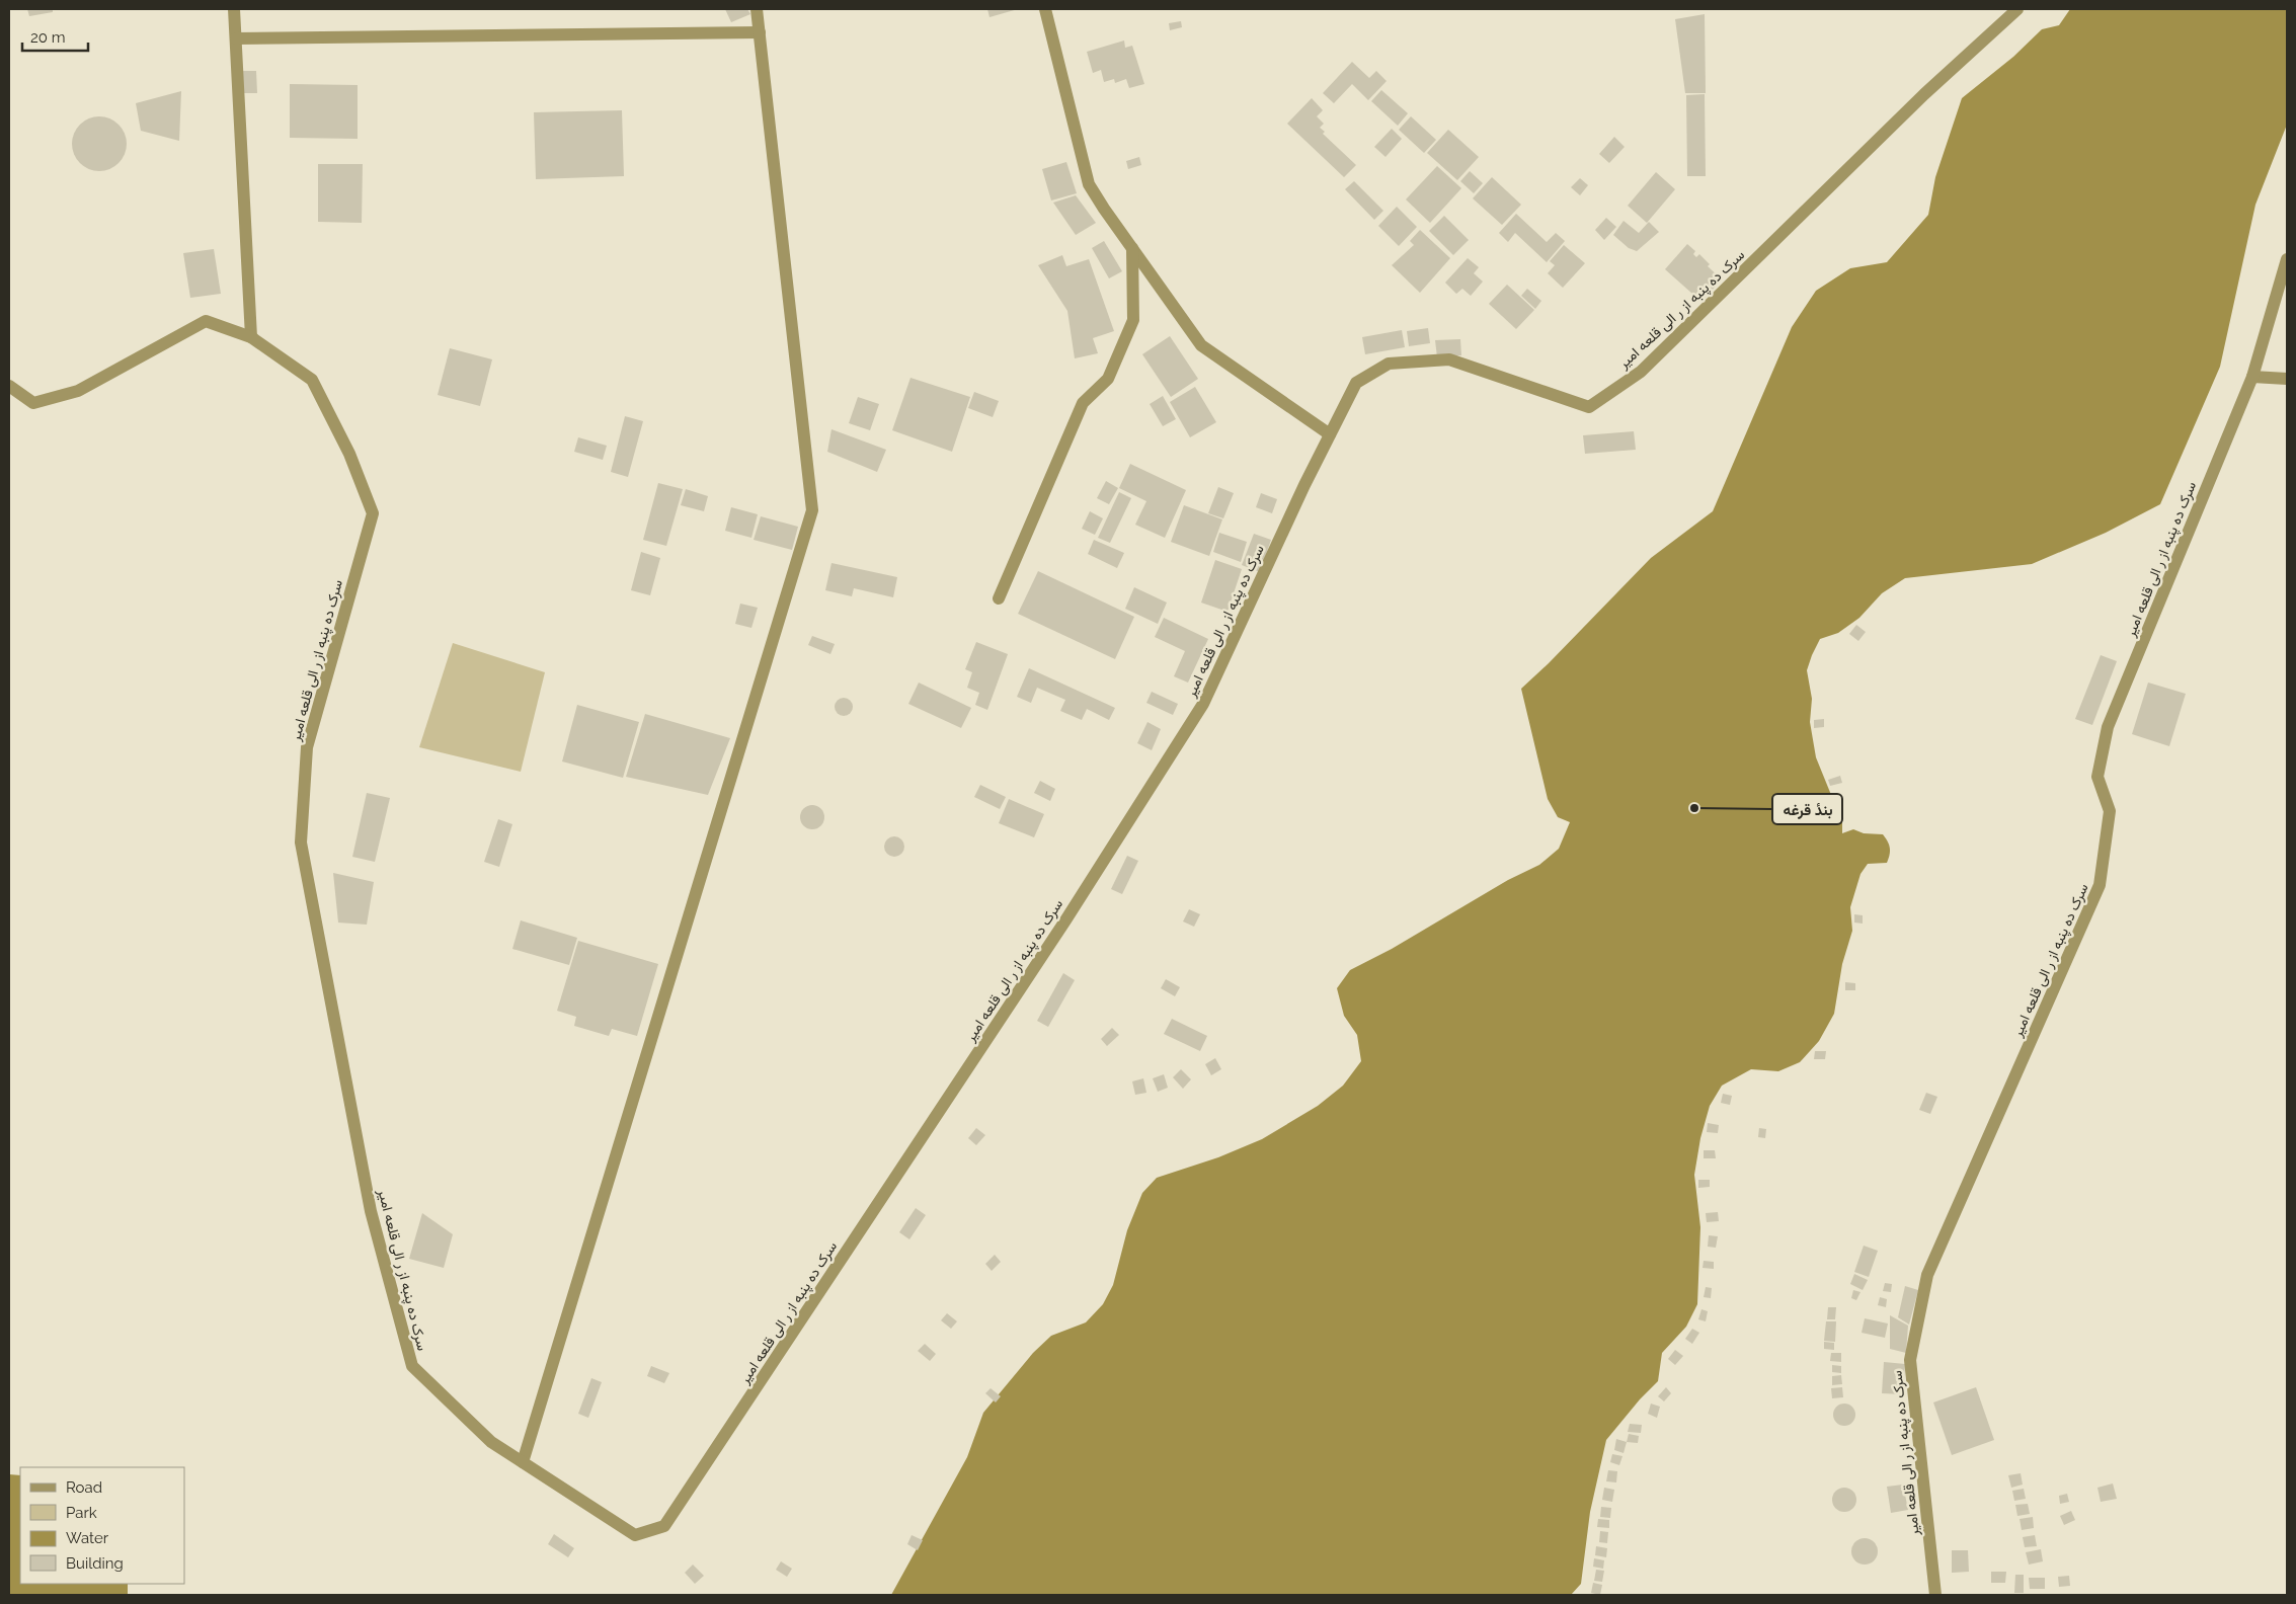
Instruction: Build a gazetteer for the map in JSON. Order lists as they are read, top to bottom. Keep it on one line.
{"streets":{"street":["سرک ده پنبه از ر الی قلعه امیر"]},"places":["بندٔ قرغه"],"legend":["Road","Park","Water","Building"],"scale_bar":"20 m"}
